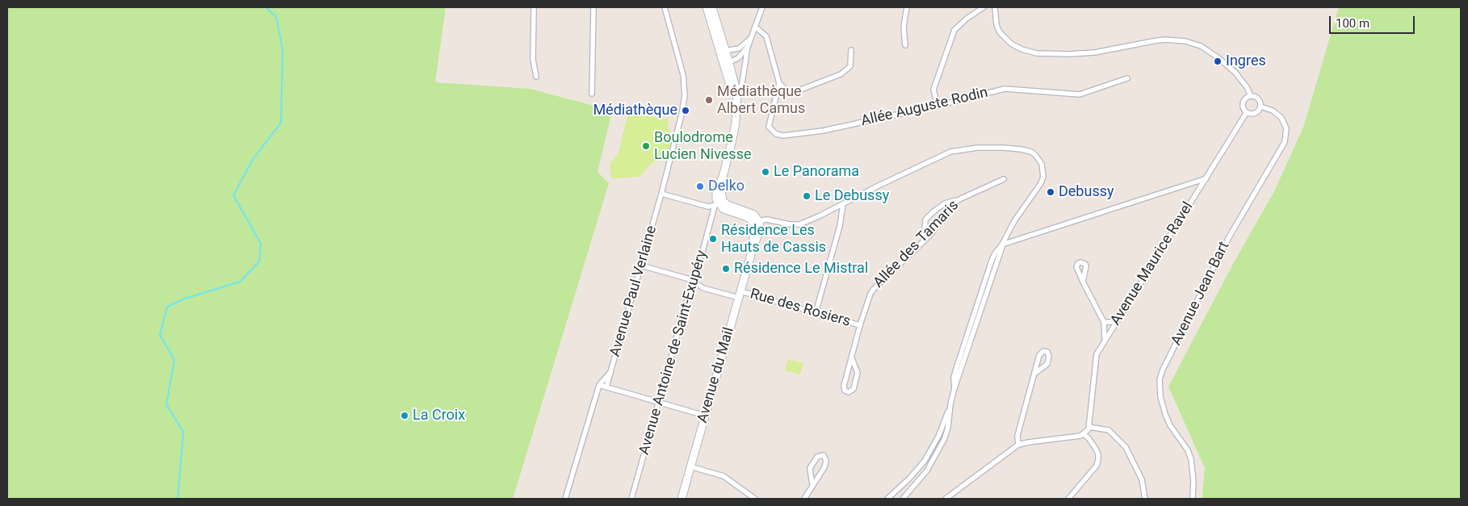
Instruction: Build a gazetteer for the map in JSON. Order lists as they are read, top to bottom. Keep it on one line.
{"streets":{"main road":["Avenue du Mail"],"street":["Allée Auguste Rodin","Allée des Tamaris","Avenue Maurice Ravel","Avenue Paul Verlaine","Avenue Jean Bart","Rue des Rosiers","Avenue Antoine de Saint-Exupéry"]},"crossings":[["Allée des Tamaris","Rue des Rosiers"],["Avenue Maurice Ravel","Avenue Jean Bart"],["Avenue Paul Verlaine","Rue des Rosiers"],["Rue des Rosiers","Avenue Antoine de Saint-Exupéry"],["Rue des Rosiers","Avenue du Mail"]],"places":["Ingres","Médiathèque Albert Camus","Médiathèque","Boulodrome Lucien Nivesse","Le Panorama","Delko","Debussy","Le Debussy","Résidence Les Hauts de Cassis","Résidence Le Mistral","La Croix"],"scale_bar":"100 m"}
